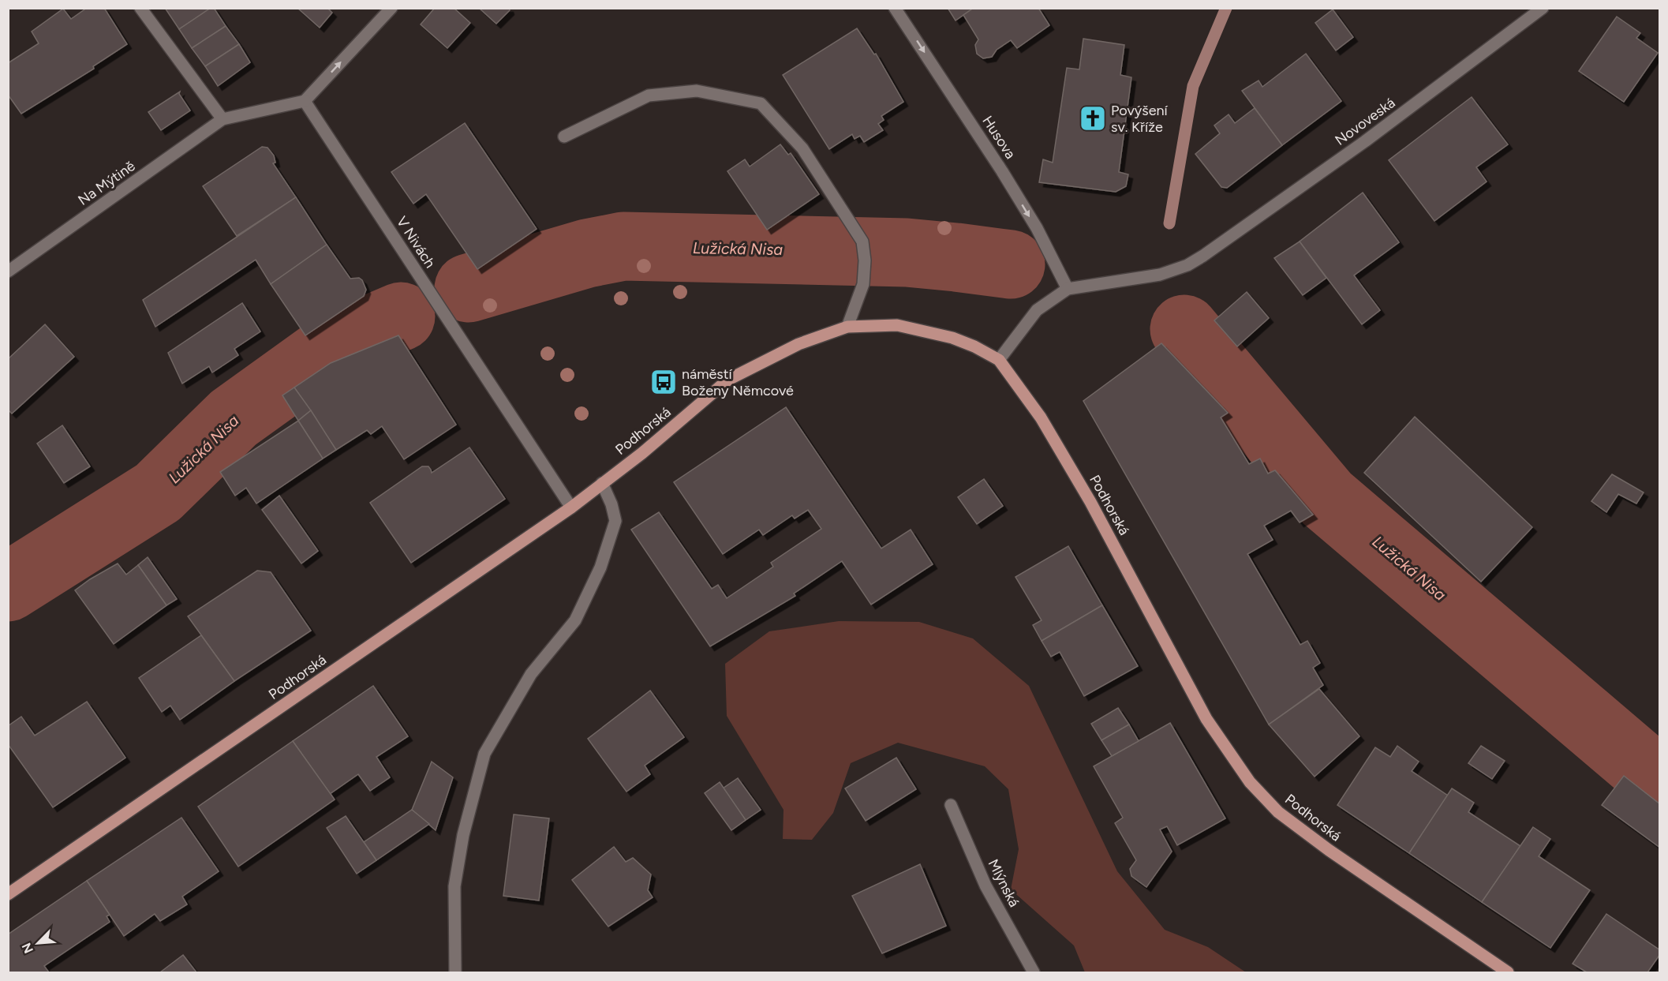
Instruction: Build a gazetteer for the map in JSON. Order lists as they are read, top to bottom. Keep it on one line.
{"streets":{"main road":["Podhorská"],"street":["Novoveská","Husova","Na Mýtině","V Nivách","Mlýnská"]},"crossings":[["Novoveská","Husova"],["Na Mýtině","V Nivách"],["V Nivách","Podhorská"]],"one_way":["Husova"],"water":["Lužická Nisa"],"places":{"church":["Povýšení sv. Kříže"],"bus stop":["náměstí Boženy Němcové"]},"north":"bottom left"}
